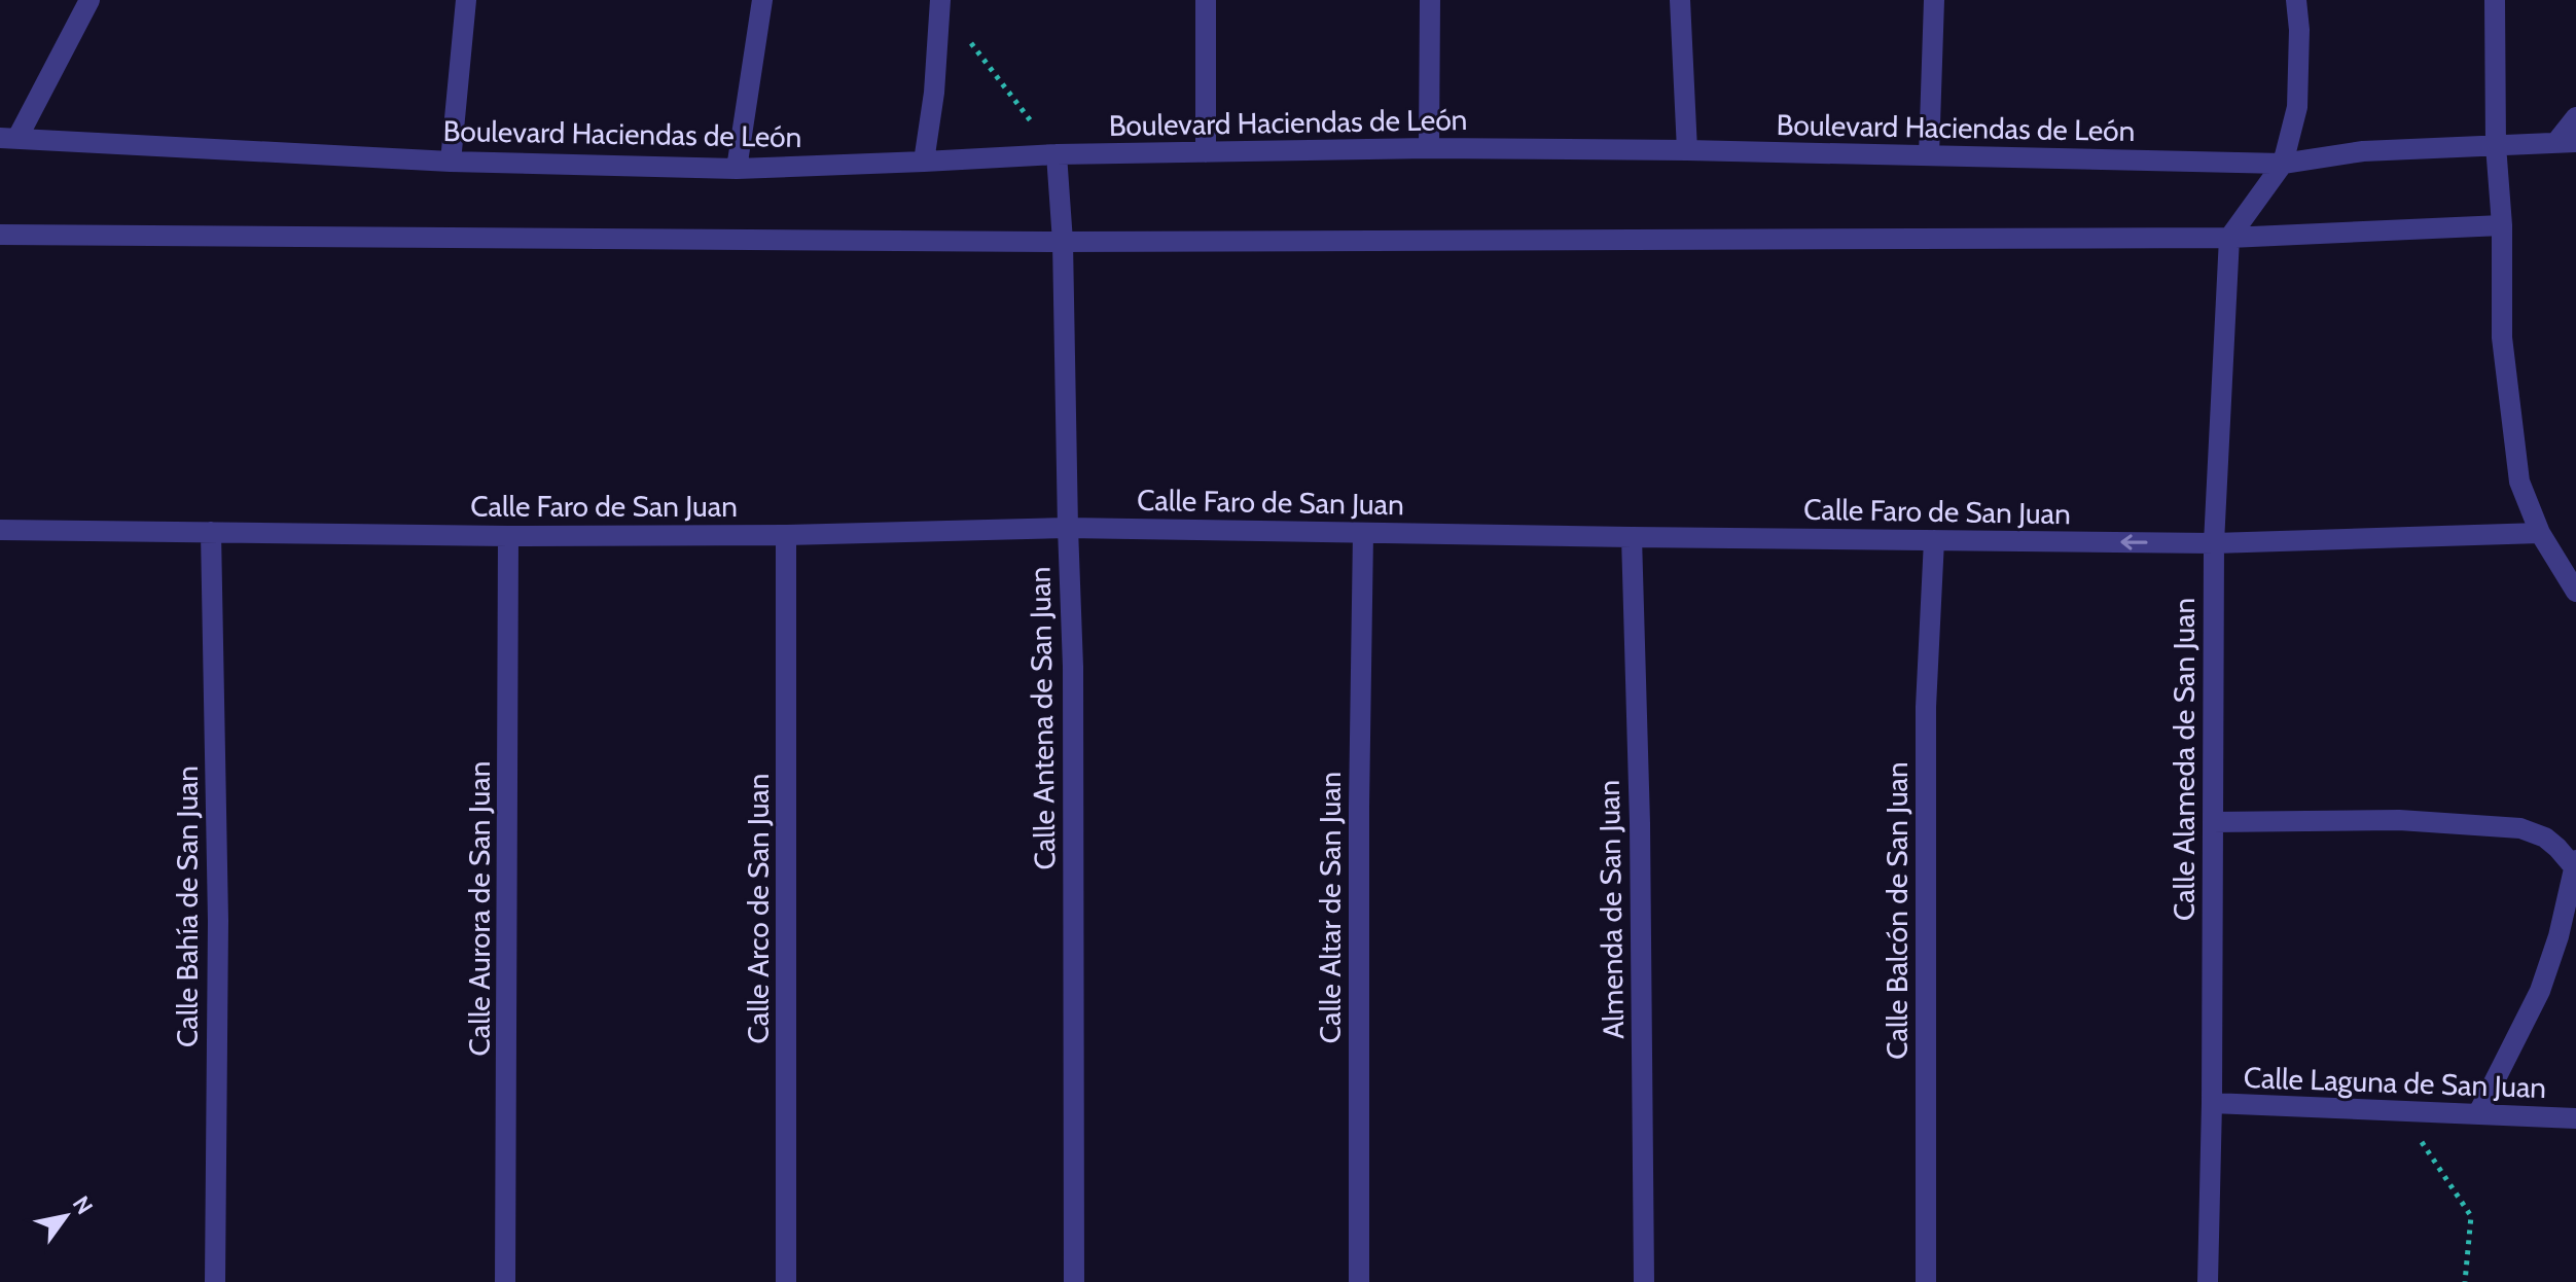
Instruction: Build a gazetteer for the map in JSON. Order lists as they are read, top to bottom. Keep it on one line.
{"streets":{"street":["Boulevard Haciendas de León","Calle Faro de San Juan","Calle Antena de San Juan","Calle Alameda de San Juan","Calle Bahía de San Juan","Calle Altar de San Juan","Calle Aurora de San Juan","Calle Arco de San Juan","Almenda de San Juan","Calle Balcón de San Juan","Calle Laguna de San Juan"]},"crossings":[["Boulevard Haciendas de León","Calle Antena de San Juan"],["Calle Faro de San Juan","Calle Antena de San Juan"],["Calle Faro de San Juan","Calle Alameda de San Juan"],["Calle Faro de San Juan","Calle Bahía de San Juan"],["Calle Faro de San Juan","Calle Altar de San Juan"],["Calle Faro de San Juan","Calle Aurora de San Juan"],["Calle Faro de San Juan","Calle Arco de San Juan"],["Calle Faro de San Juan","Almenda de San Juan"],["Calle Faro de San Juan","Calle Balcón de San Juan"],["Calle Alameda de San Juan","Calle Laguna de San Juan"]],"north":"top right"}
